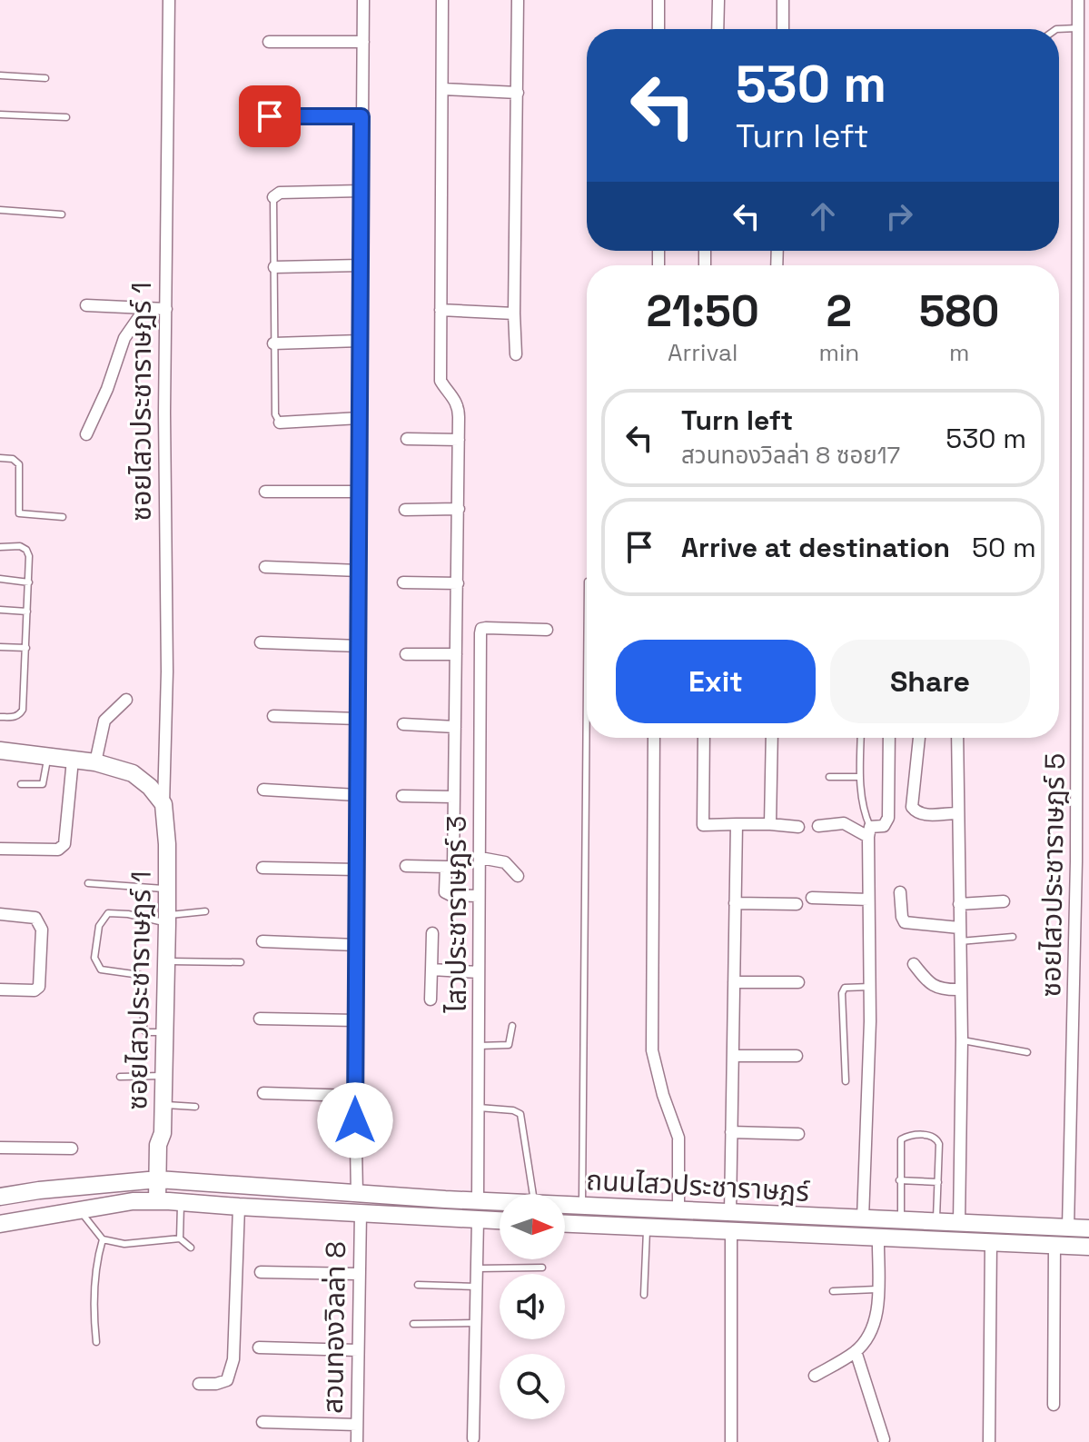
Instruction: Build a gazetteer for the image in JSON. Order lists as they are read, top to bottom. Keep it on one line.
{"streets":{"main road":["ซอยไสวประชาราษฎร์ 1","ถนนไสวประชาราษฎร์"],"street":["ซอยไสวประชาราษฎร์ 5","ไสวประชาราษฎร์ 3","สวนทองวิลล่า 8"]},"crossings":[["ซอยไสวประชาราษฎร์ 1","ถนนไสวประชาราษฎร์"],["ซอยไสวประชาราษฎร์ 5","ถนนไสวประชาราษฎร์"],["ไสวประชาราษฎร์ 3","ถนนไสวประชาราษฎร์"]],"north":"right","page":{"turn":["530 m","Turn left"],"eta":["21:50","Arrival","2","min","580","m"],"list":[{"name":"Turn left","note":"สวนทองวิลล่า 8 ซอย17","value":"530 m"},{"name":"Arrive at destination","value":"50 m"}],"buttons":["Exit","Share"]}}
